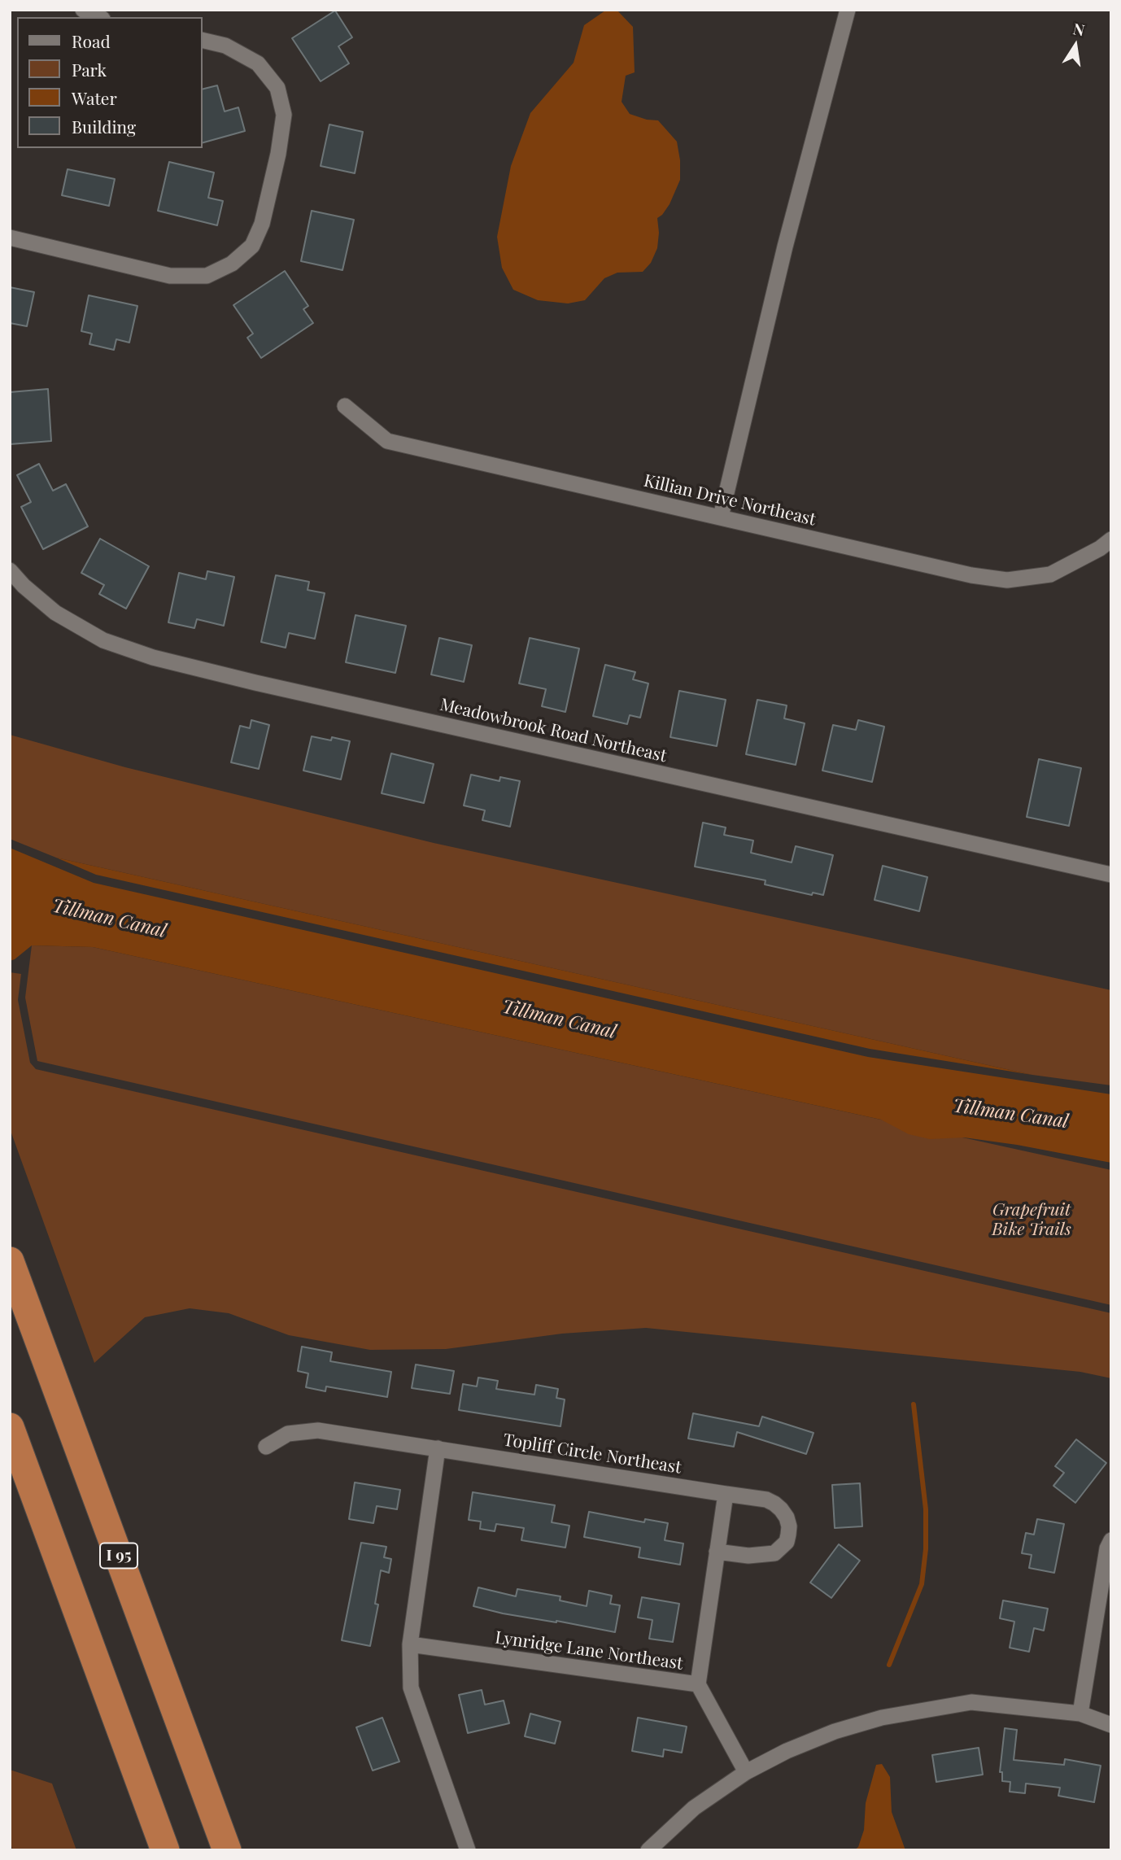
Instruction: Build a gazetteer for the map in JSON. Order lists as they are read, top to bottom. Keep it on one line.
{"streets":{"highway":["I 95"],"street":["Killian Drive Northeast","Meadowbrook Road Northeast","Topliff Circle Northeast","Lynridge Lane Northeast"]},"water":["Tillman Canal"],"parks":["Grapefruit Bike Trails"],"legend":["Road","Park","Water","Building"],"north":"top"}
